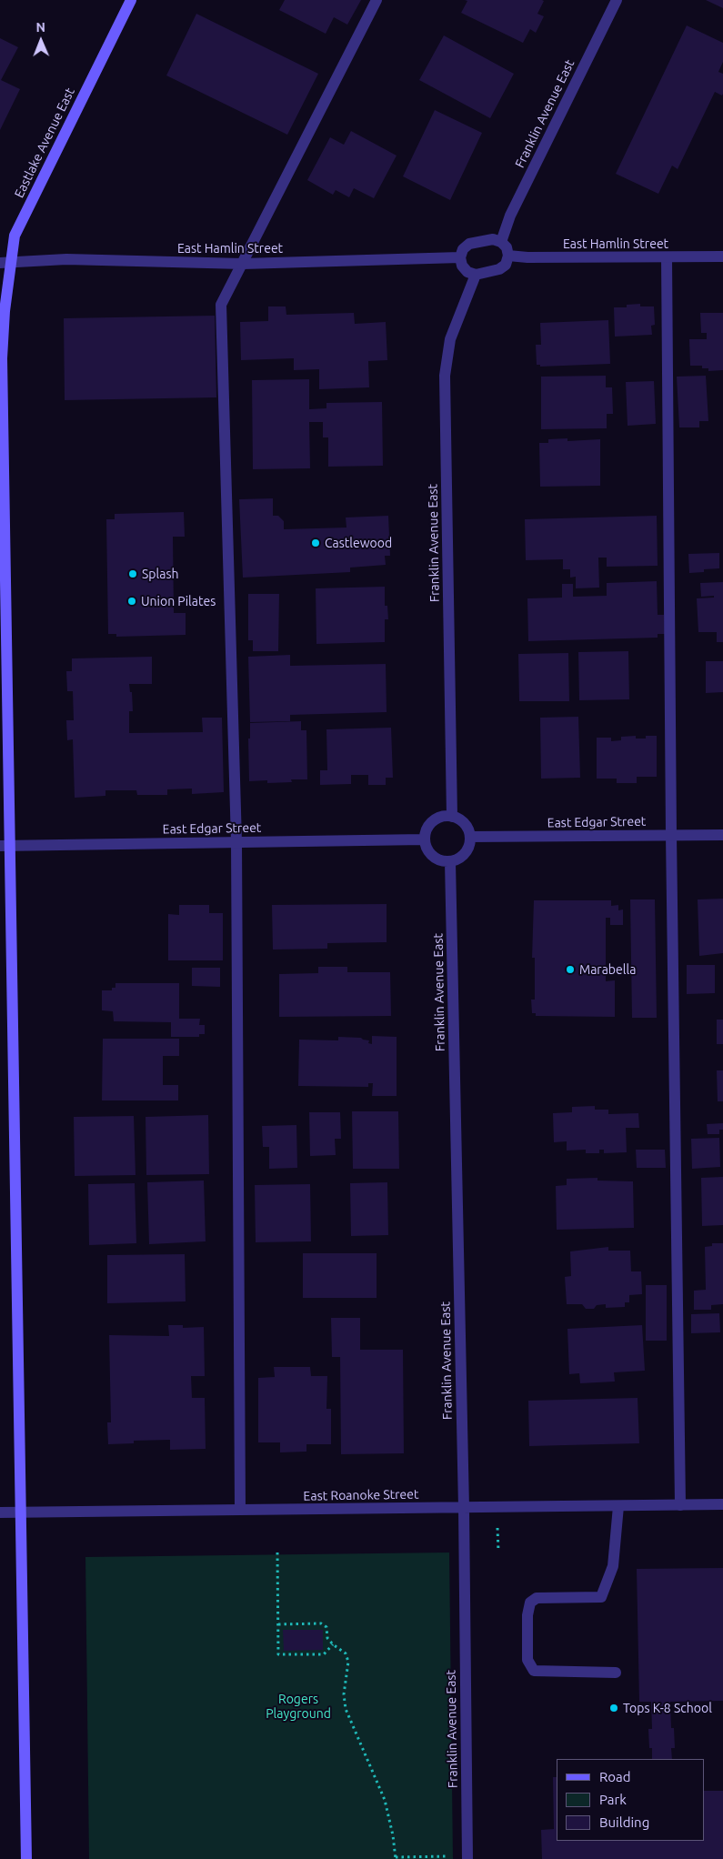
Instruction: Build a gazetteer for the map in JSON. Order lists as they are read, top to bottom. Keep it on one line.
{"streets":{"main road":["Eastlake Avenue East"],"street":["Franklin Avenue East","East Hamlin Street","East Edgar Street","East Roanoke Street"]},"crossings":[["Franklin Avenue East","East Hamlin Street"],["Franklin Avenue East","East Edgar Street"],["Franklin Avenue East","East Roanoke Street"],["Eastlake Avenue East","East Hamlin Street"],["Eastlake Avenue East","East Edgar Street"],["Eastlake Avenue East","East Roanoke Street"]],"parks":["Rogers Playground"],"places":["Castlewood","Splash","Union Pilates","Marabella","Tops K-8 School"],"legend":["Road","Park","Building"],"north":"top"}
